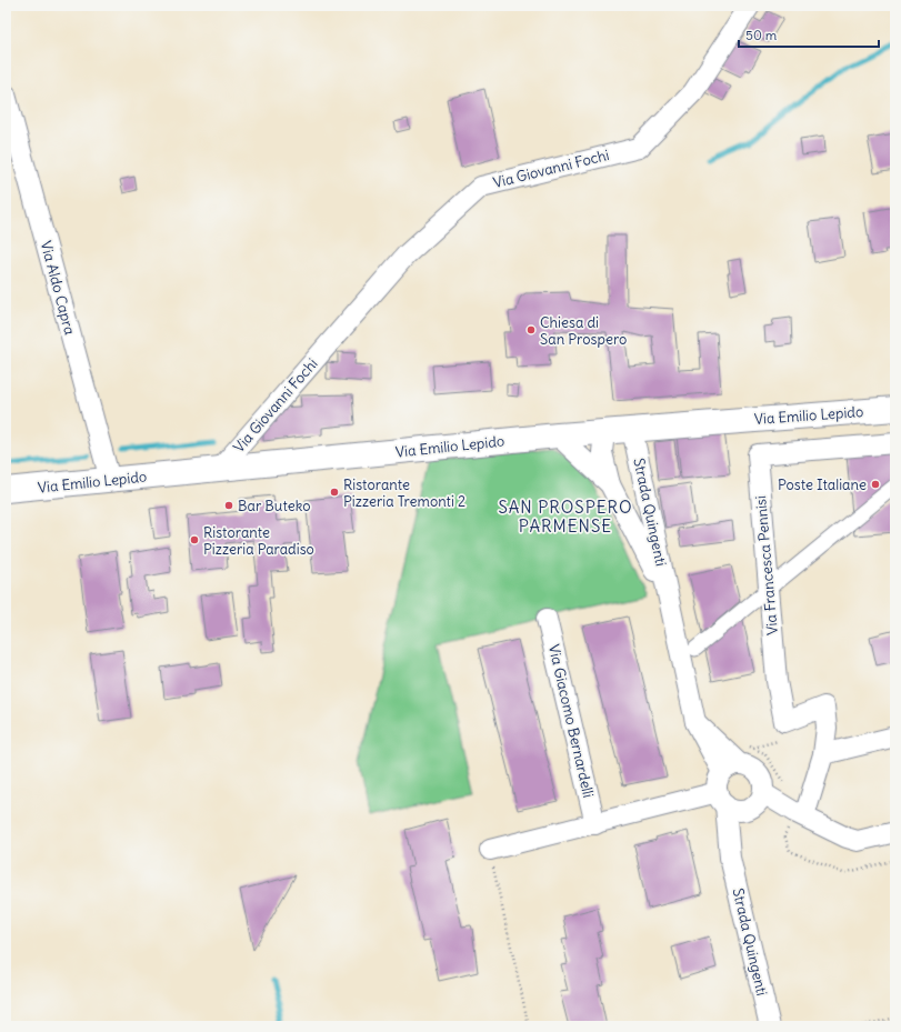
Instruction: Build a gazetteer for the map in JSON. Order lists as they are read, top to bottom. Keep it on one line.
{"streets":{"main road":["Via Emilio Lepido"],"street":["Via Giovanni Fochi","Via Aldo Capra","Strada Quingenti","Via Francesca Pennisi","Via Giacomo Bernardelli"]},"crossings":[["Via Giovanni Fochi","Via Emilio Lepido"],["Via Aldo Capra","Via Emilio Lepido"],["Via Emilio Lepido","Strada Quingenti"]],"districts":["SAN PROSPERO PARMENSE"],"places":["Chiesa di San Prospero","Poste Italiane","Ristorante Pizzeria Tremonti 2","Bar Buteko","Ristorante Pizzeria Paradiso"],"scale_bar":"50 m"}
